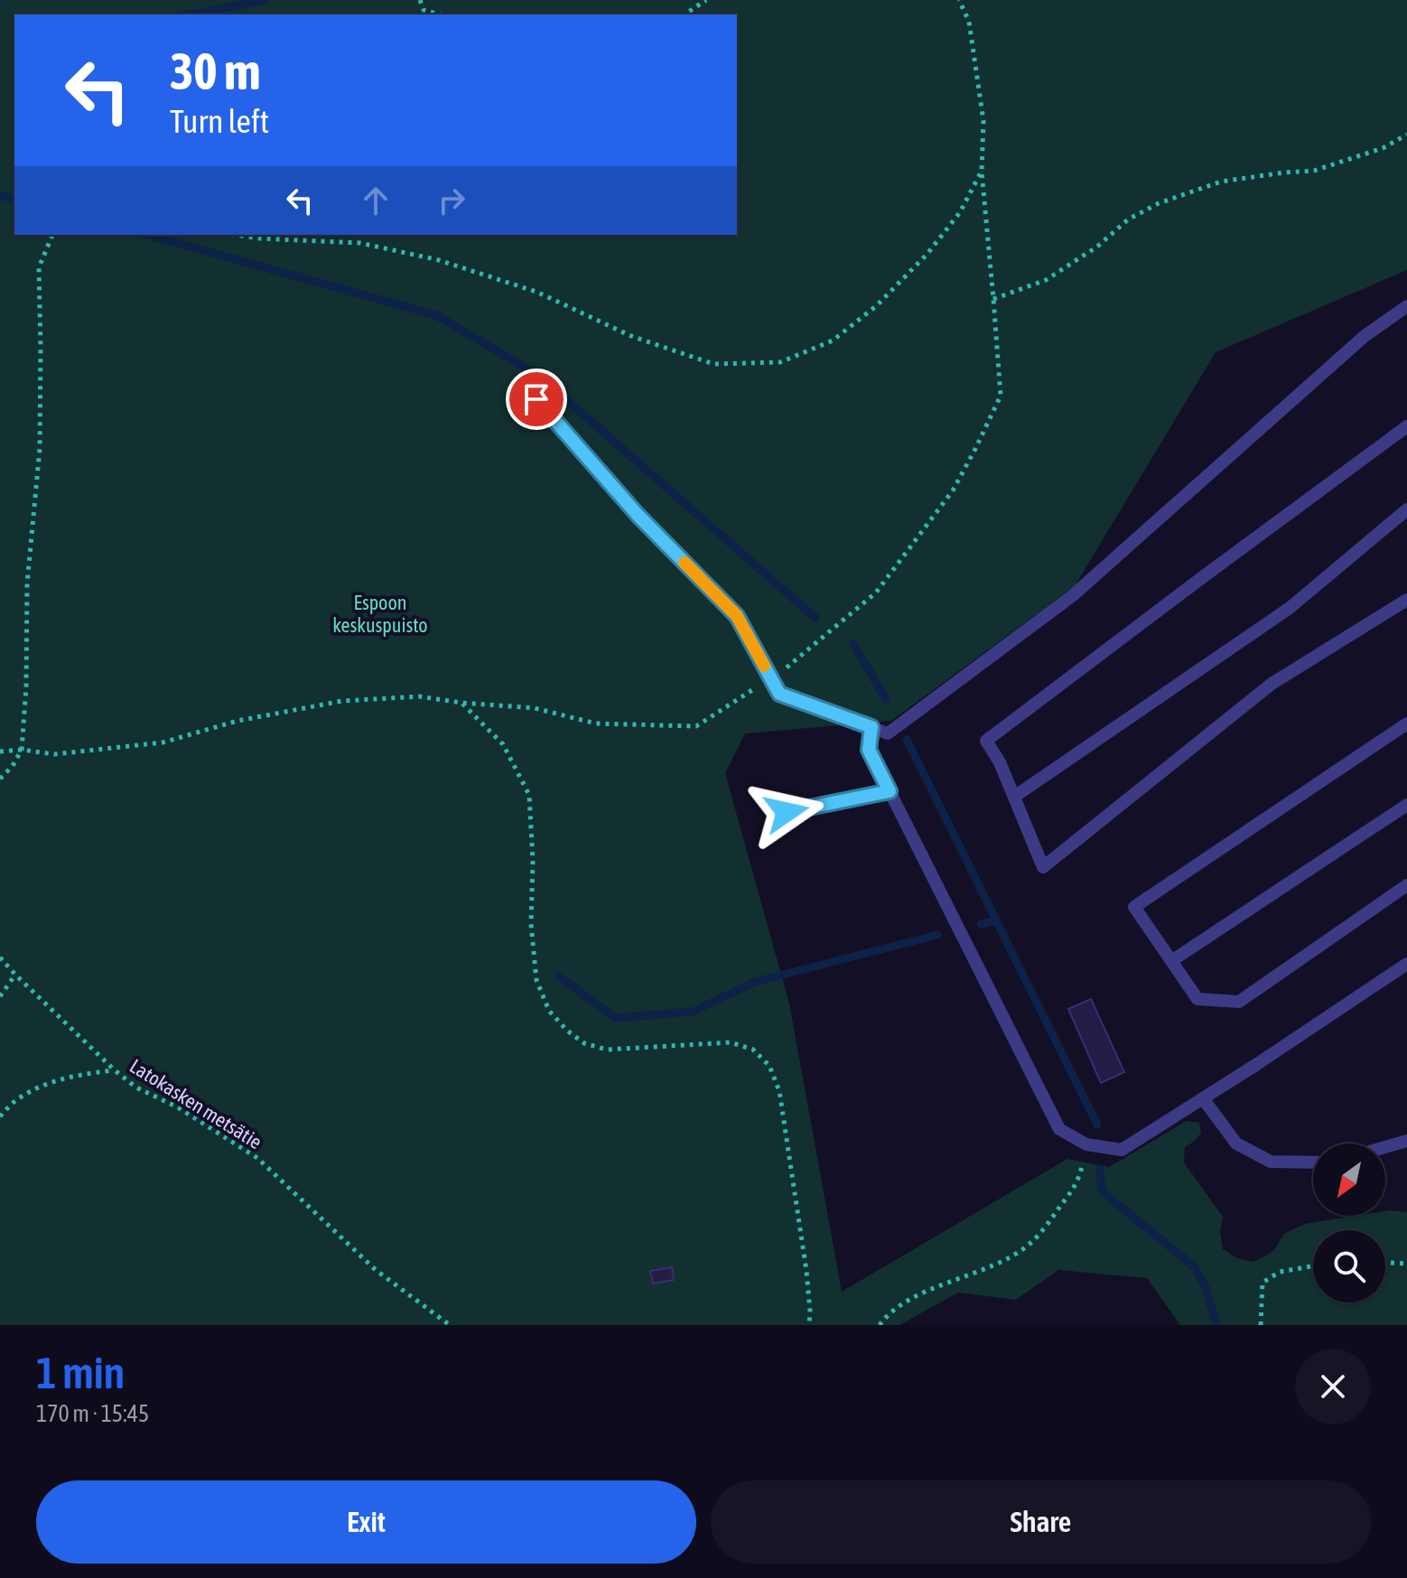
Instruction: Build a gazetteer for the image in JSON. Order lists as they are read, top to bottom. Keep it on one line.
{"streets":{"path":["Latokasken metsätie"]},"parks":["Espoon keskuspuisto"],"north":"bottom left","page":{"turn":["30 m","Turn left"],"heading":["1 min","170 m · 15:45"],"buttons":["Exit","Share"]}}
